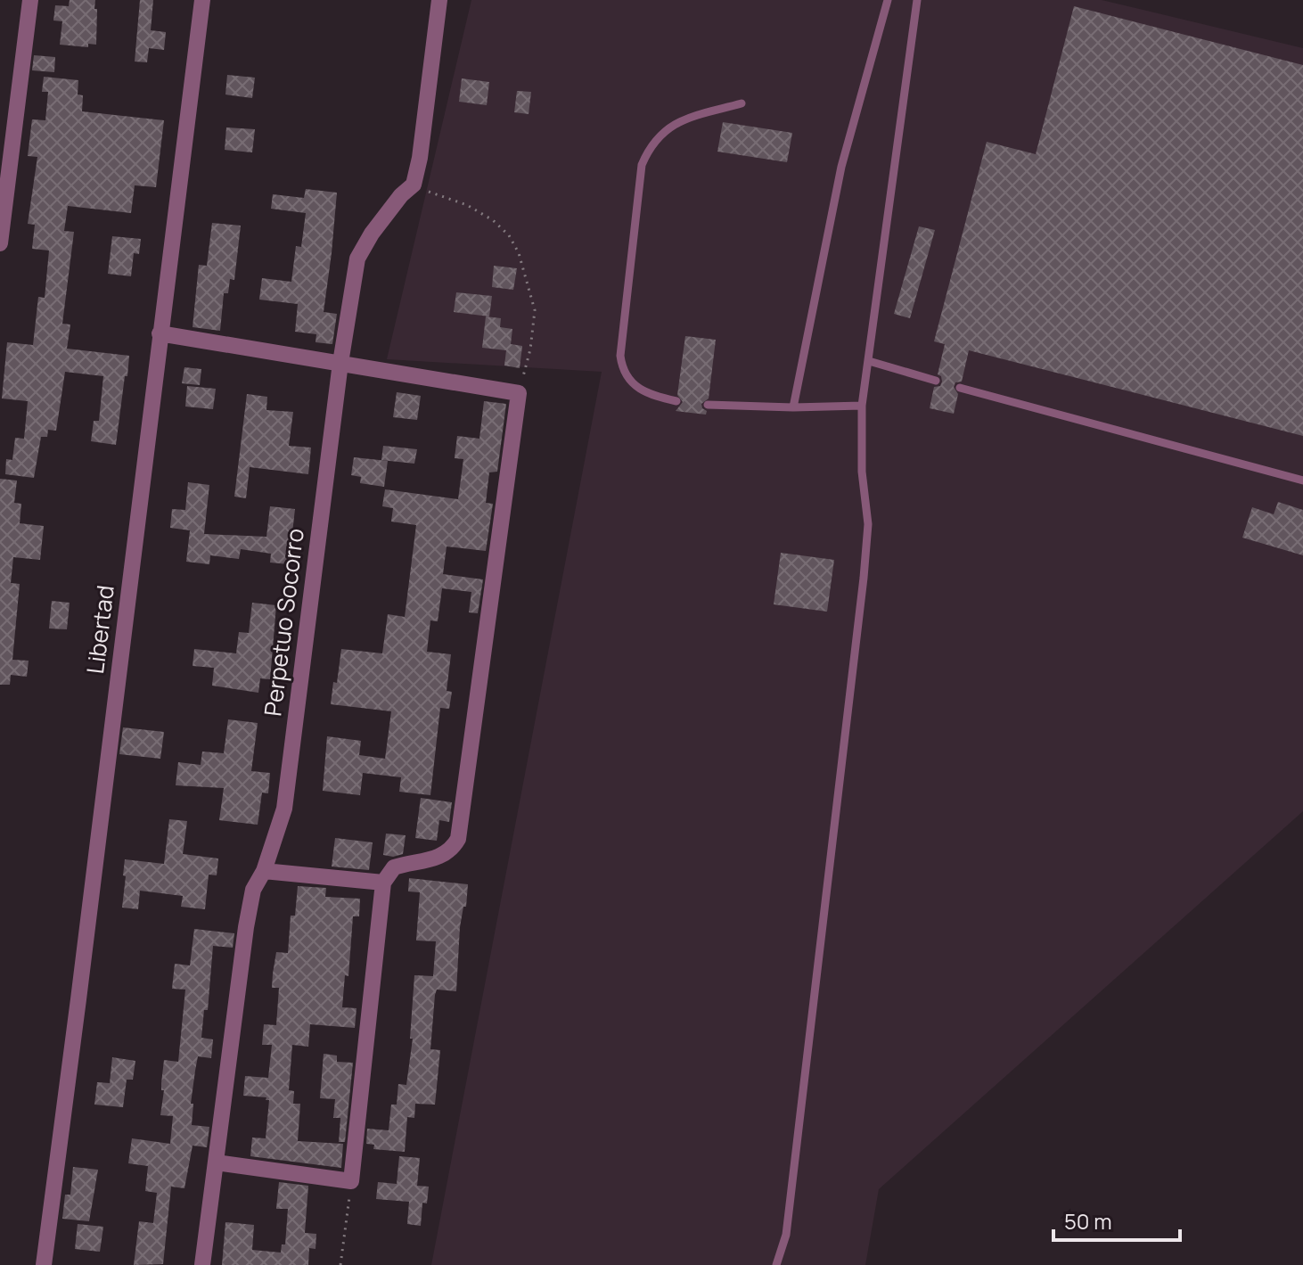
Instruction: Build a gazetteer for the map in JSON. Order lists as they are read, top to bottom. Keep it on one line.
{"streets":{"street":["Perpetuo Socorro","Libertad"]},"scale_bar":"50 m"}
